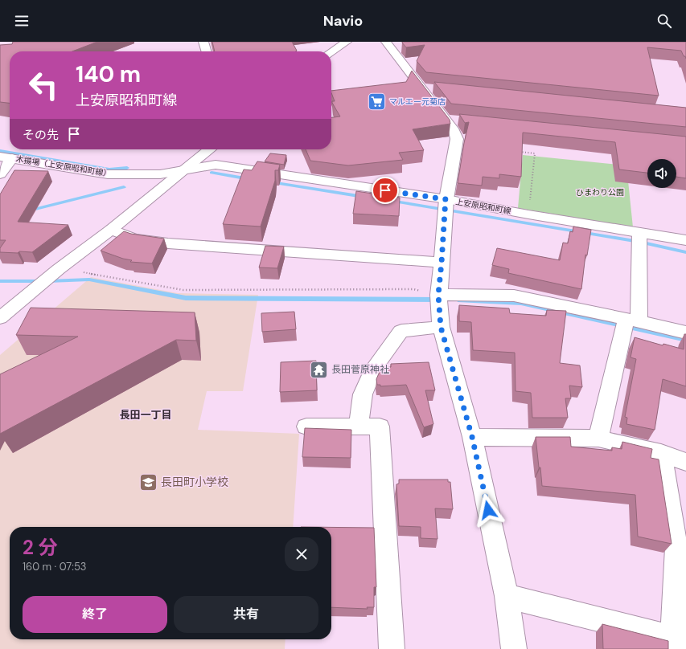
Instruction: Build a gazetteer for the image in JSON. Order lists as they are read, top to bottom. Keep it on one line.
{"streets":{"street":["木揚場（上安原昭和町線）","上安原昭和町線"]},"crossings":[["木揚場（上安原昭和町線）","上安原昭和町線"]],"districts":["長田一丁目"],"parks":["ひまわり公園"],"places":{"supermarket":["マルエー元菊店"],"temple":["長田菅原神社"],"school or university":["長田町小学校"]},"page":{"header":"Navio","turn":["140 m","上安原昭和町線"],"then":"その先","heading":["2 分","160 m · 07:53"],"buttons":["終了","共有"]}}
